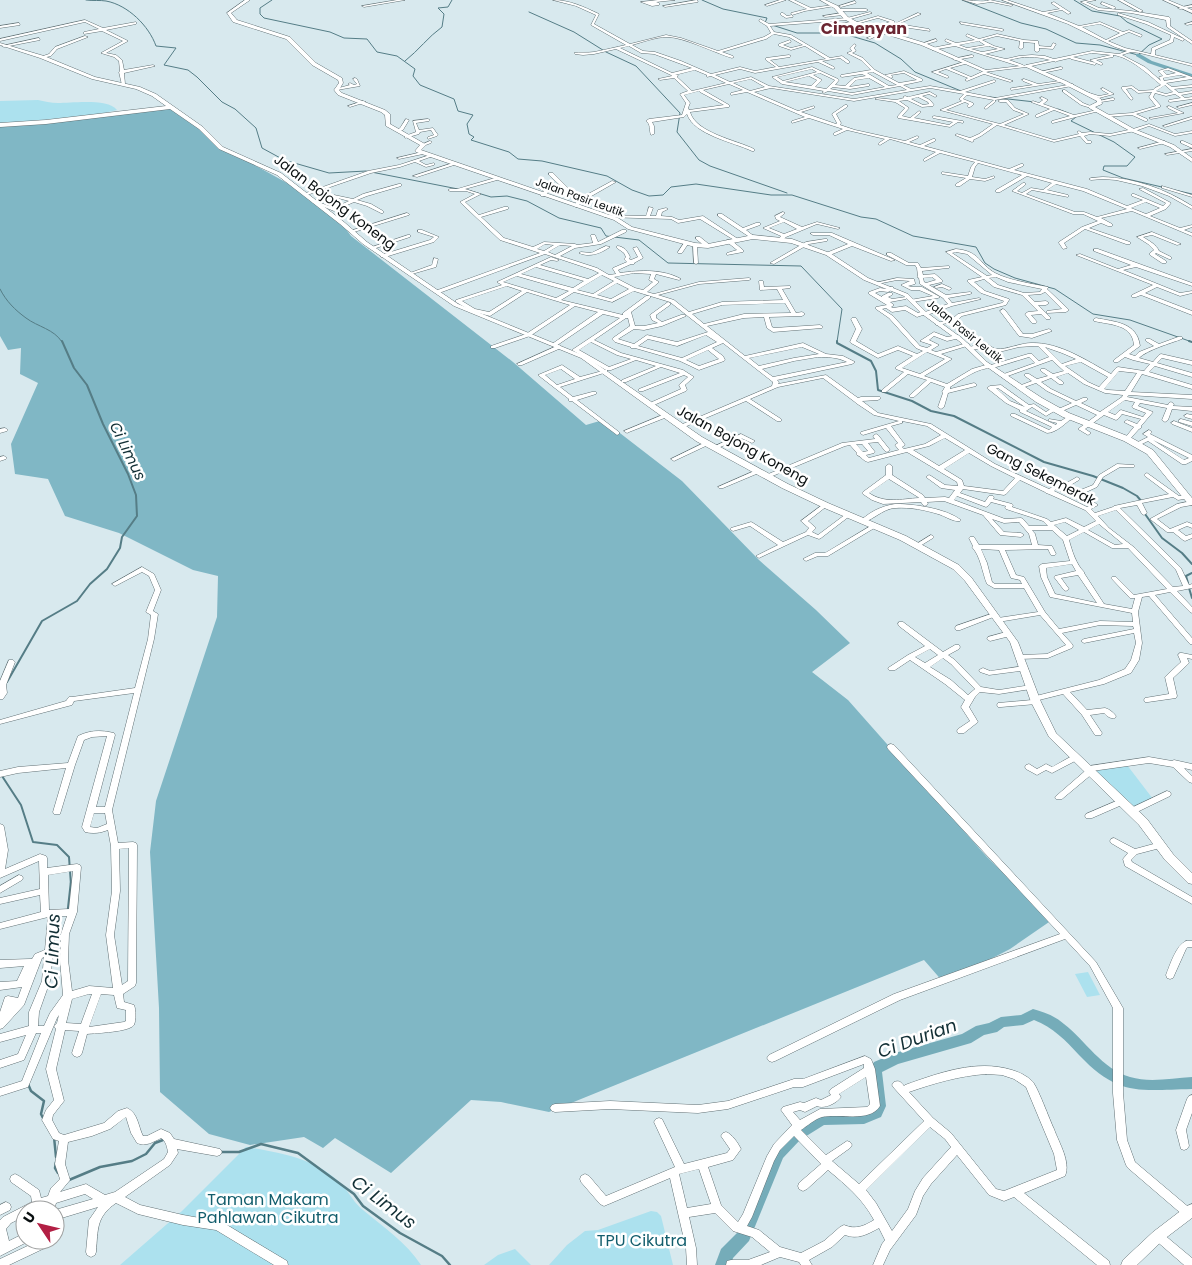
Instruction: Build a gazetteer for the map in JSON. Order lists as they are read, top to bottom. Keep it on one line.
{"streets":{"street":["Jalan Pasir Leutik","Jalan Bojong Koneng","Gang Sekemerak"]},"crossings":[["Jalan Bojong Koneng","Gang Sekemerak"]],"districts":["Cimenyan"],"water":["Ci Limus","Ci Durian"],"parks":["Taman Makam Pahlawan Cikutra","TPU Cikutra"],"north":"top left"}
